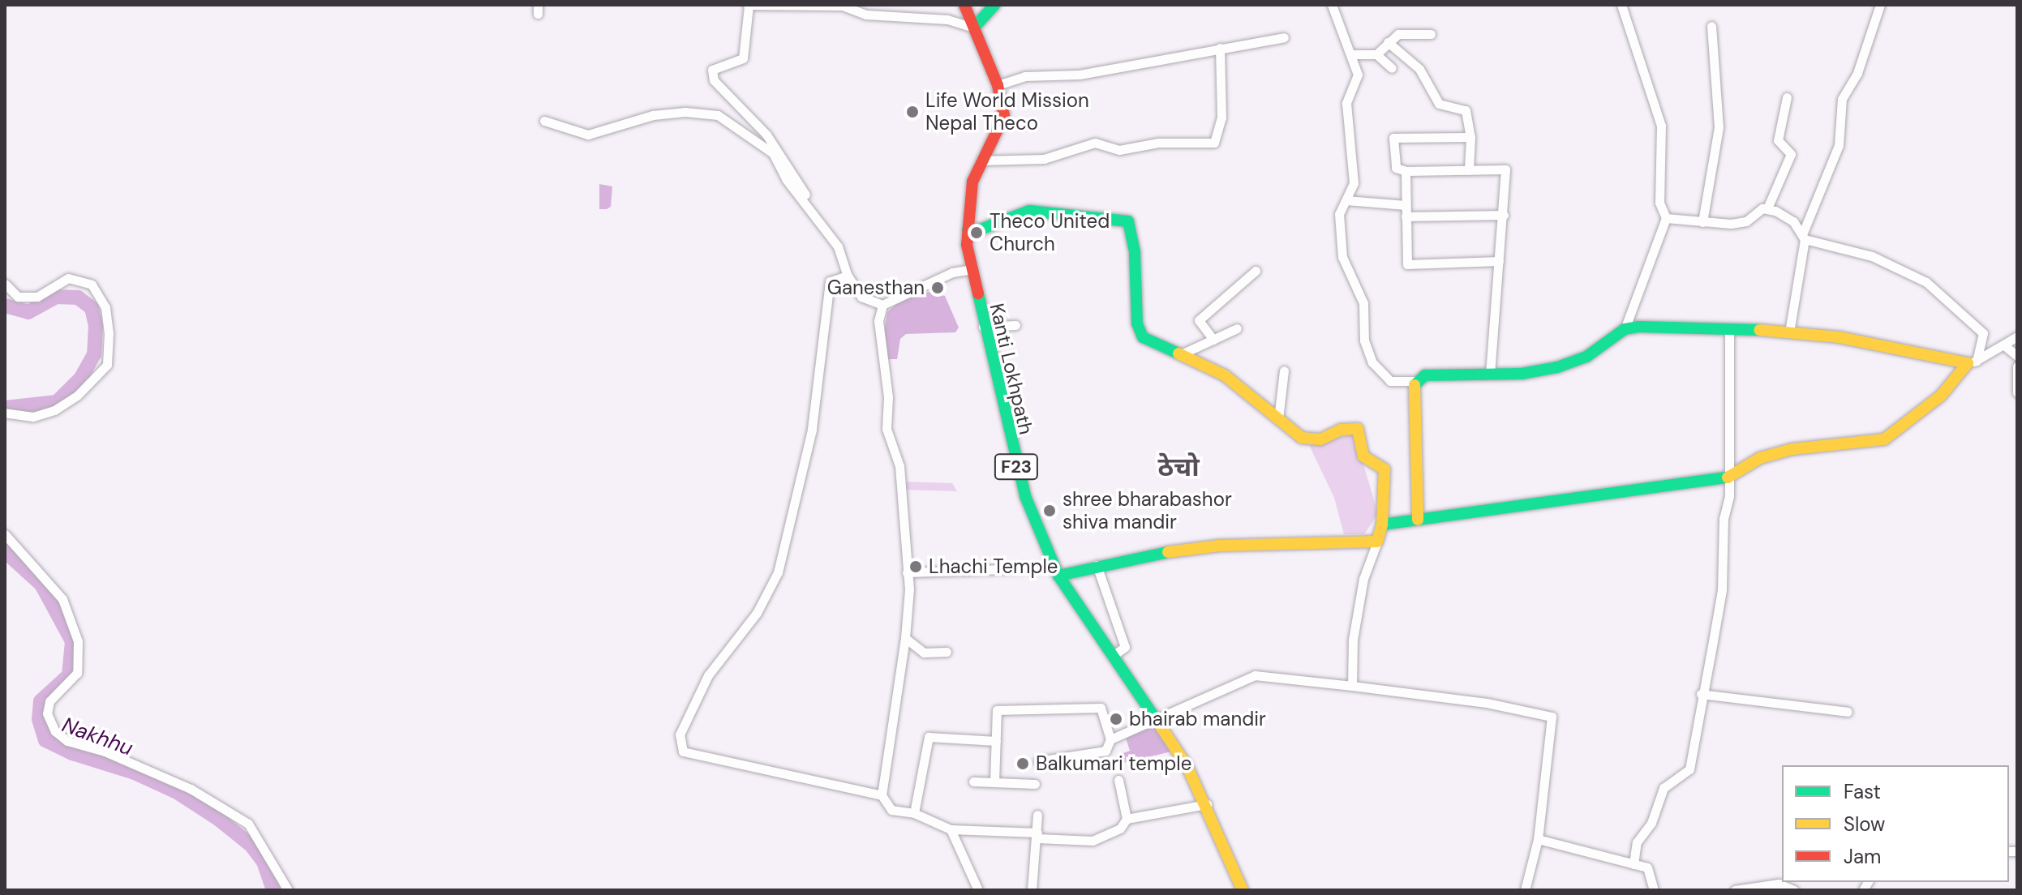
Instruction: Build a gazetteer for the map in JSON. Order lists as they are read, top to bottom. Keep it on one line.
{"streets":{"street":["Kanti Lokhpath","F23"]},"districts":["ठेचो"],"water":["Nakhhu"],"places":["Life World Mission Nepal Theco","Theco United Church","Ganesthan","shree bharabashor shiva mandir","Lhachi Temple","bhairab mandir","Balkumari temple"],"legend":["Fast","Slow","Jam"]}
